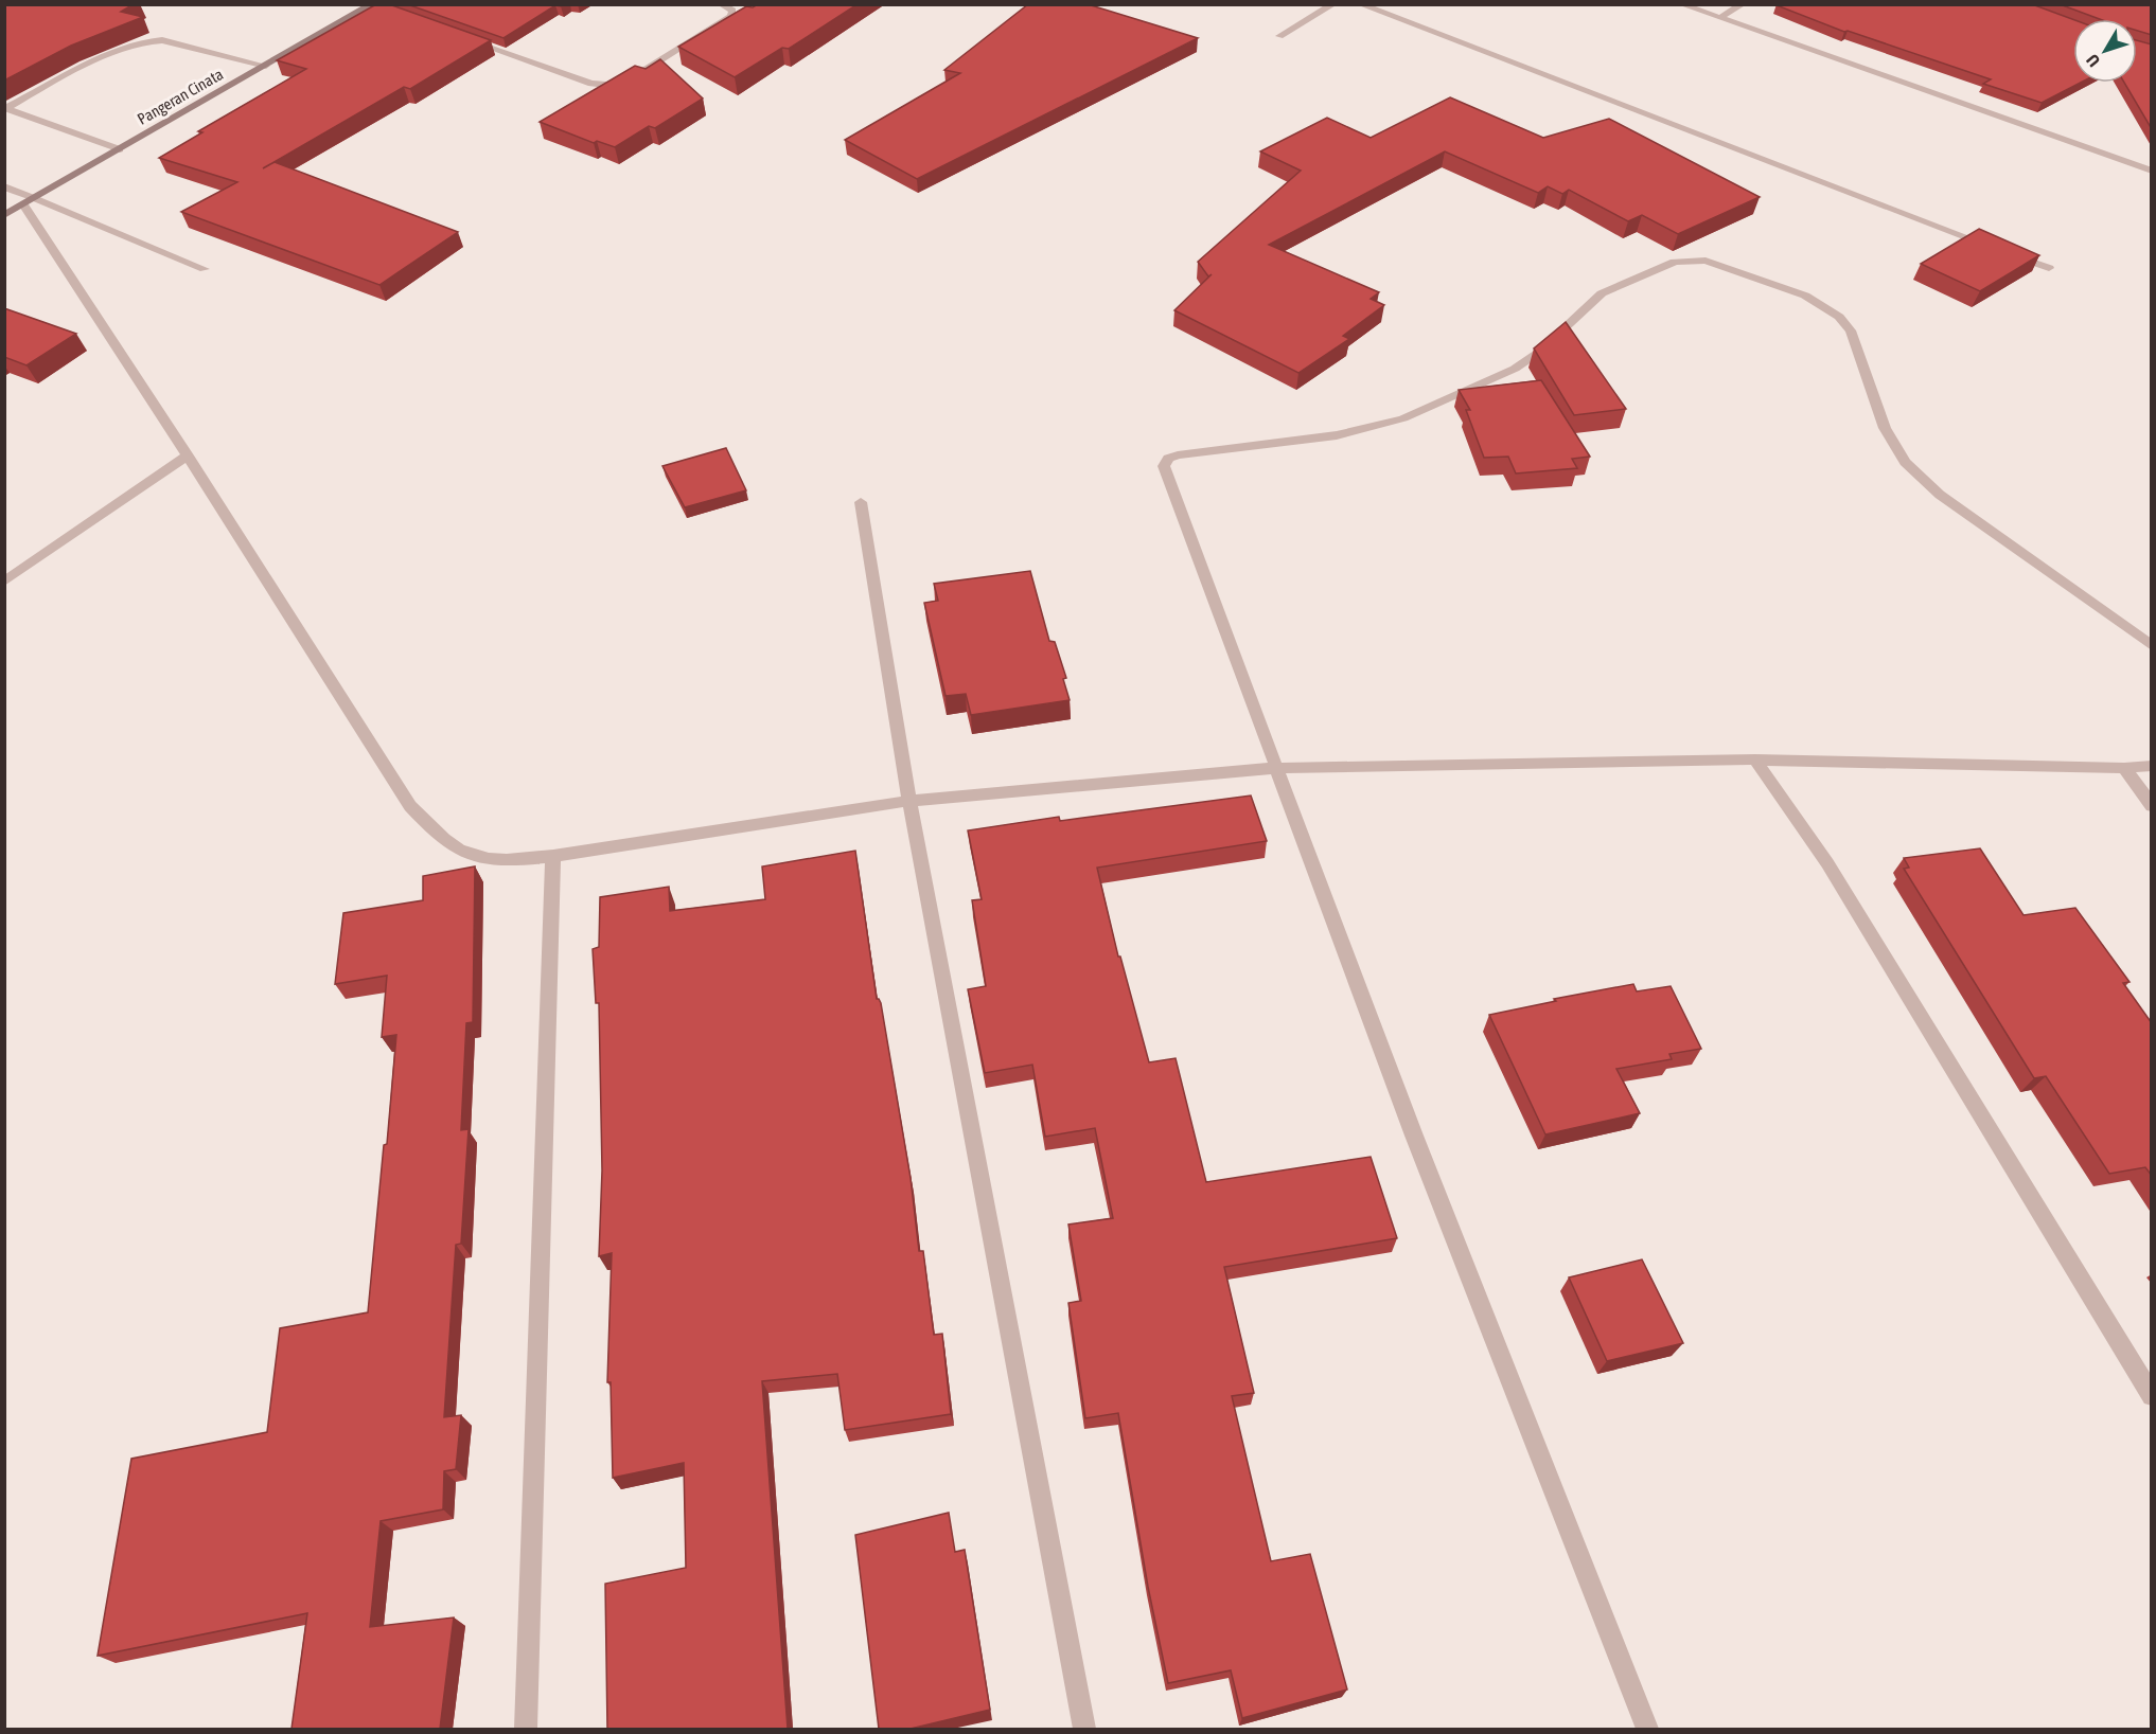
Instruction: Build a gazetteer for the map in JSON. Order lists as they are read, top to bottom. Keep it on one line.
{"streets":{"street":["Pangeran Cinata"]},"north":"bottom left"}
